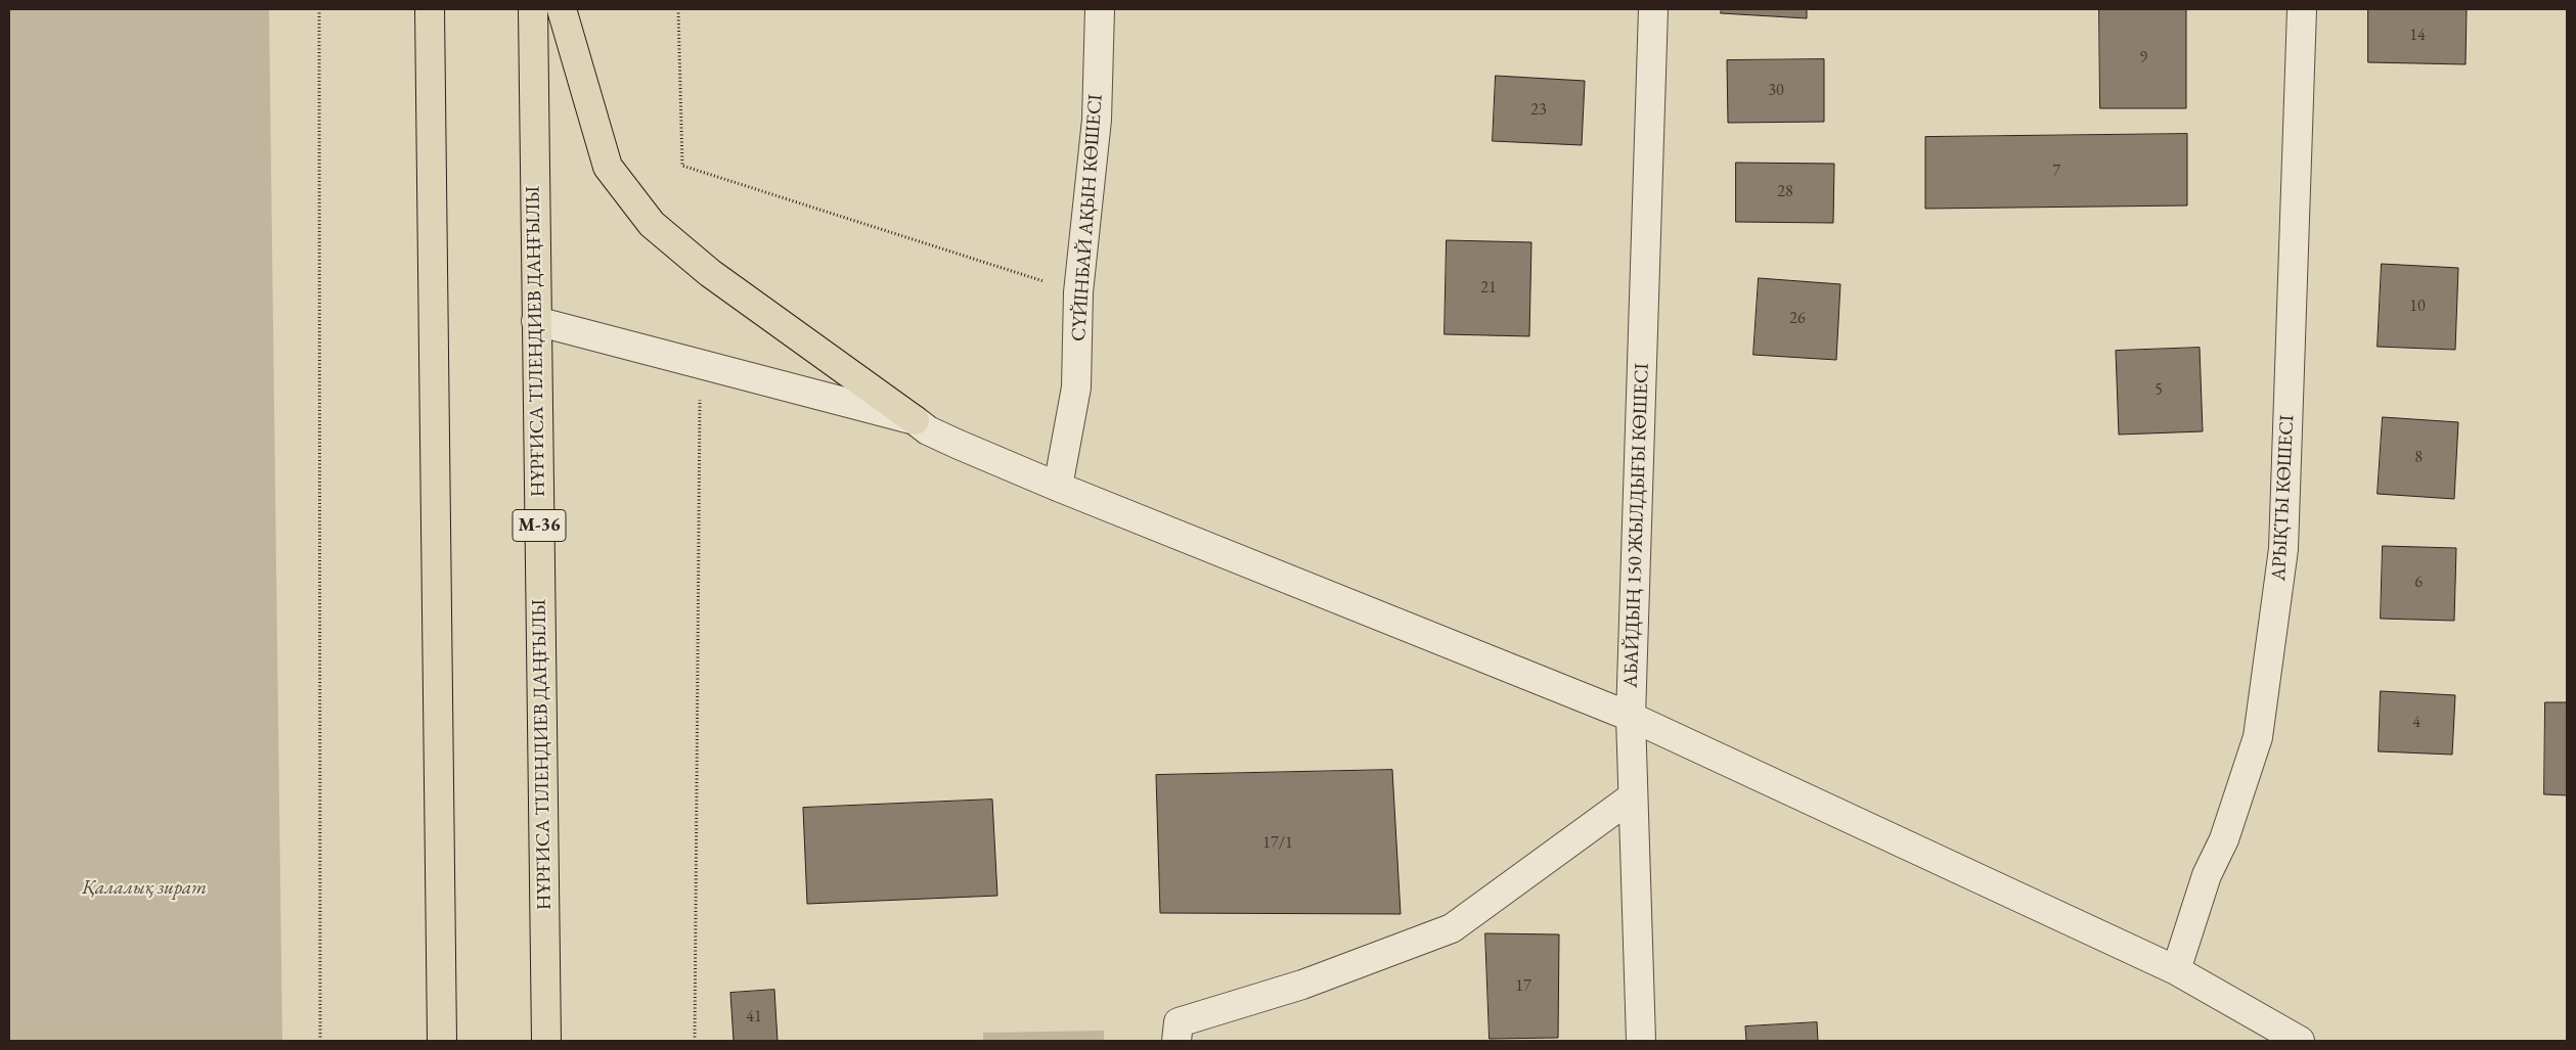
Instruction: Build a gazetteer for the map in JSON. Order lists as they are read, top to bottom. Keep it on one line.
{"streets":{"main road":["НҰРҒИСА ТІЛЕНДИЕВ ДАҢҒЫЛЫ","M-36"],"street":["СҮЙІНБАЙ АҚЫН КӨШЕСІ","АРЫҚТЫ КӨШЕСІ","АБАЙДЫҢ 150 ЖЫЛДЫҒЫ КӨШЕСІ"]},"parks":["Қалалық зират"],"house_numbers":["14","9","30","23","7","28","21","10","26","5","8","6","4","17/1","17","41"]}
